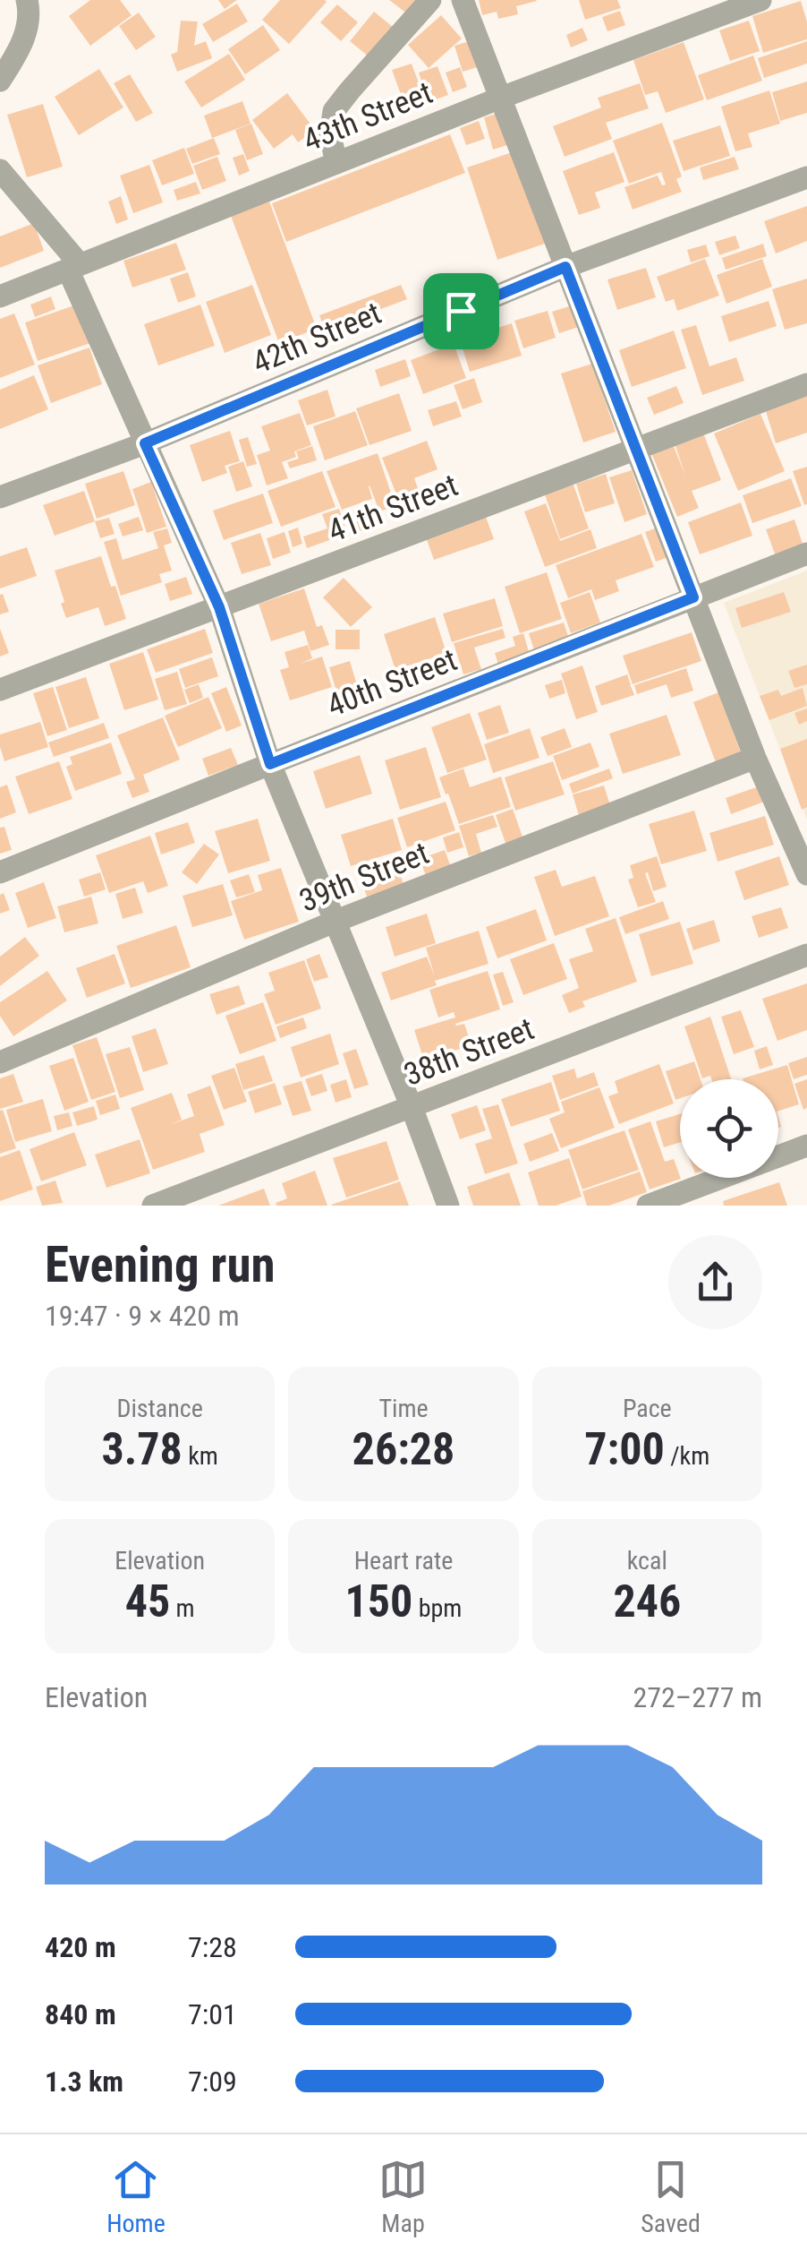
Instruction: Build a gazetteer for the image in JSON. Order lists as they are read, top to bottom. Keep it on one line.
{"streets":{"street":["43th Street","42th Street","41th Street","40th Street","39th Street","38th Street"]},"page":{"heading":["Evening run","19:47 · 9 × 420 m"],"stats":[["Distance","3.78 km"],["Time","26:28"],["Pace","7:00 /km"],["Elevation","45 m"],["Heart rate","150 bpm"],["kcal","246"]],"chart":["Elevation","272–277 m"],"list":[{"name":"420 m","note":"7:28"},{"name":"840 m","note":"7:01"},{"name":"1.3 km","note":"7:09"}],"tabs":["Home","Map","Saved"]}}
